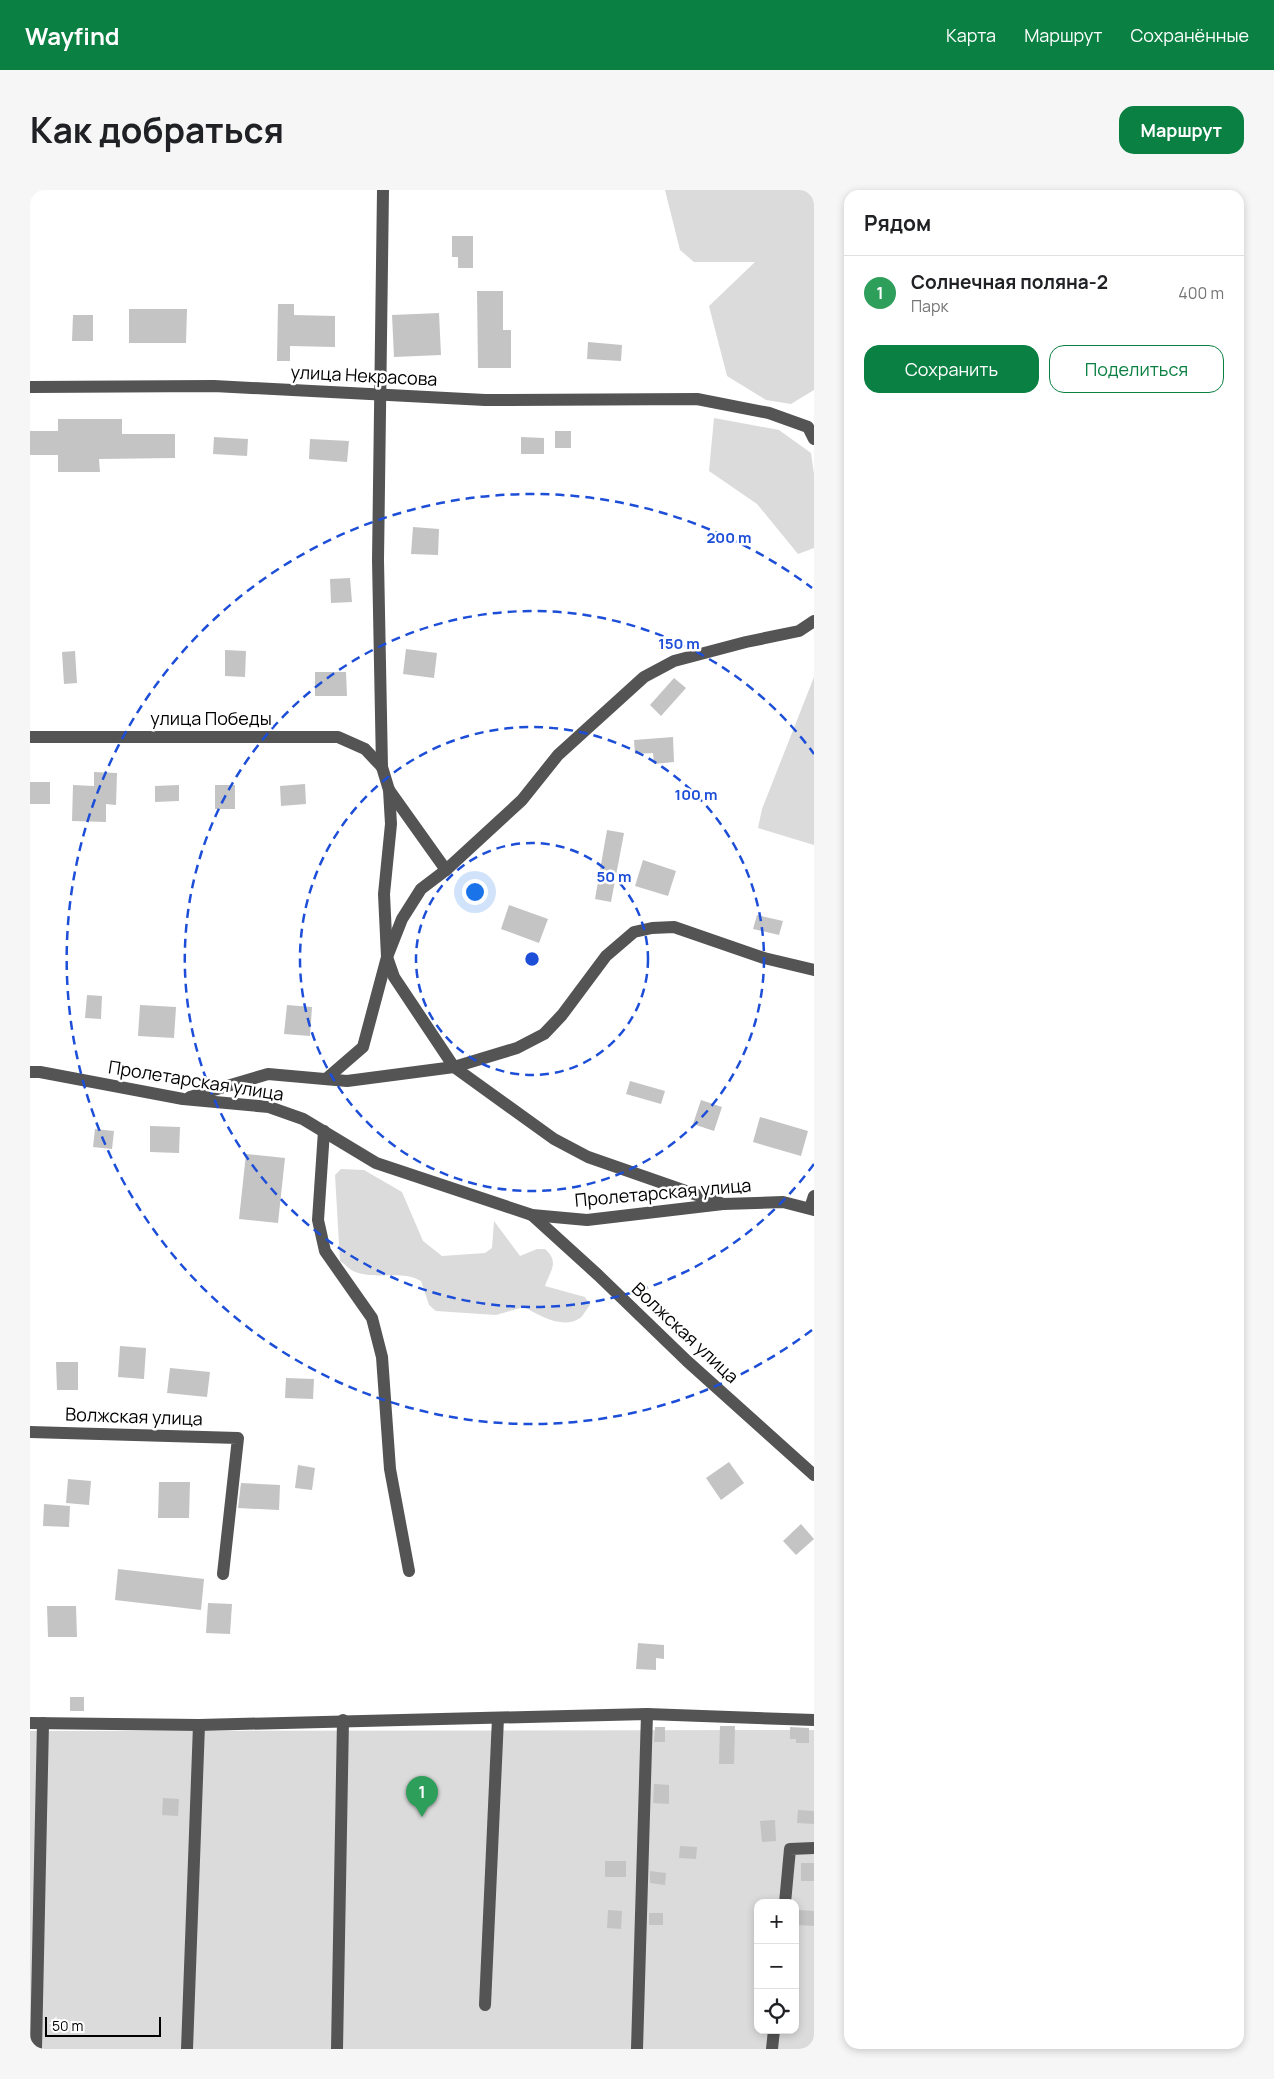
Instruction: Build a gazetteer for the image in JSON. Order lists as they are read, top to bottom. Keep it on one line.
{"streets":{"street":["улица Некрасова","улица Победы","Пролетарская улица","Волжская улица"]},"crossings":[["Пролетарская улица","Волжская улица"]],"scale_bar":"50 m","page":{"header":"Wayfind","nav":["Карта","Маршрут","Сохранённые"],"title":"Как добраться","buttons":["Маршрут",["Сохранить","Поделиться"]],"heading":"Рядом","list":[{"mark":"1","name":"Солнечная поляна-2","note":"Парк","value":"400 m"}],"pins":"1","map_buttons":["+","−"],"scale":"50 m"},"rings":["200 m","150 m","100 m","50 m"]}
